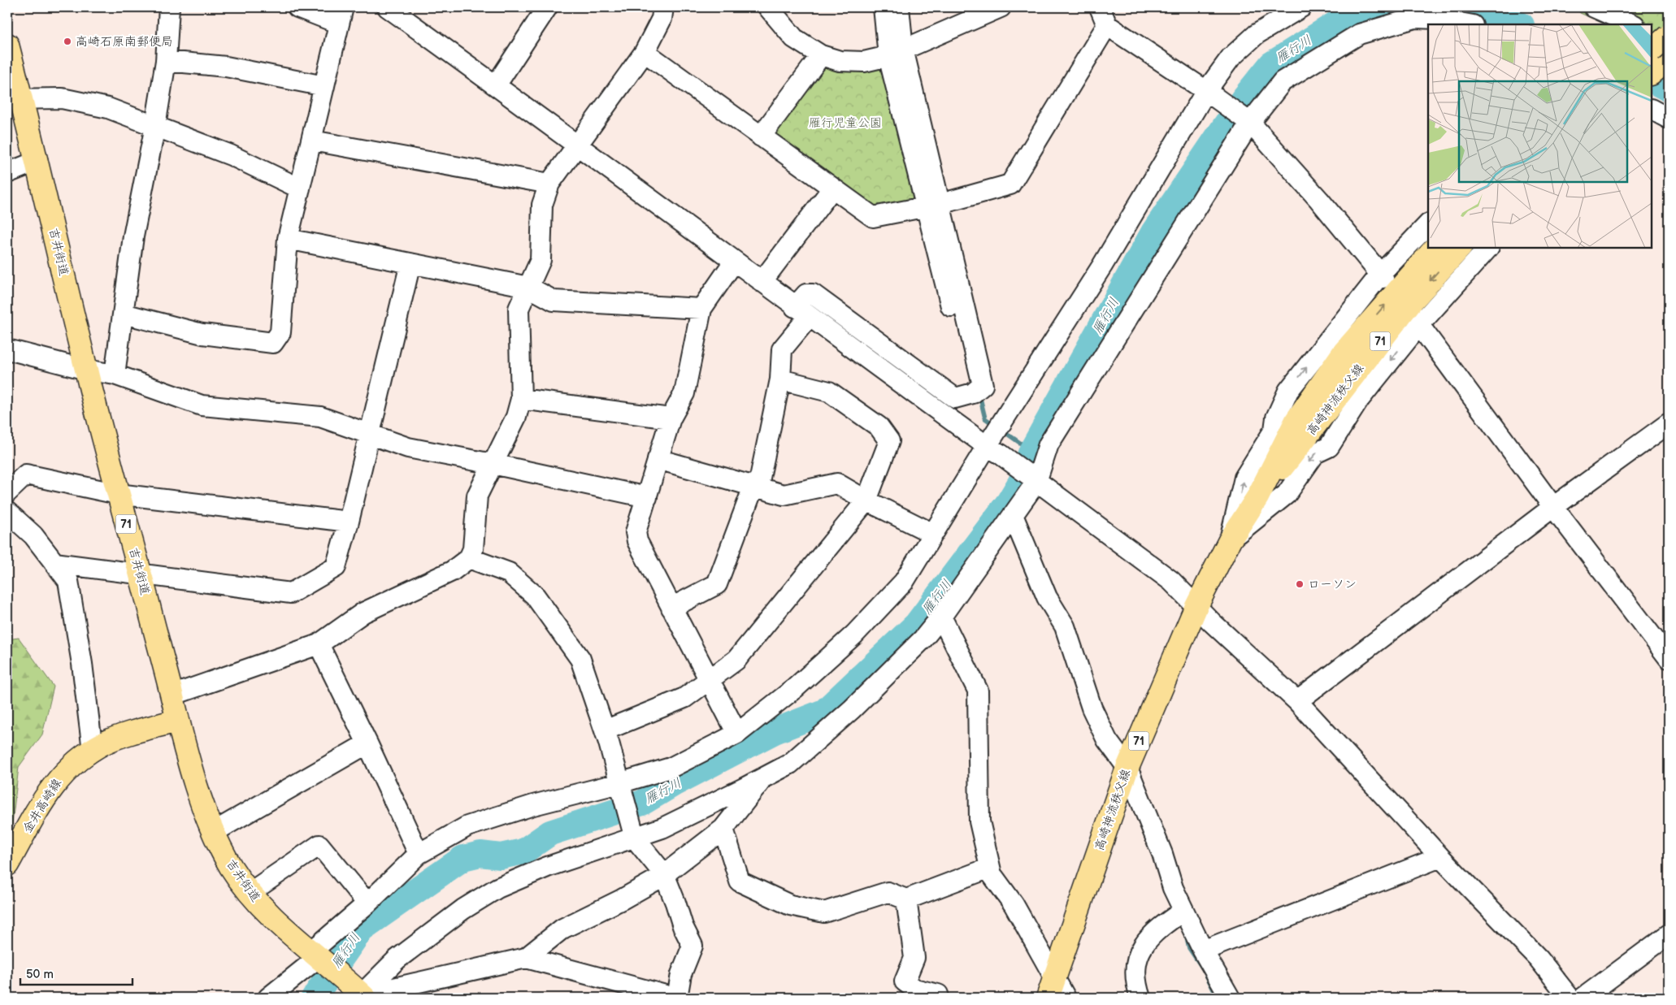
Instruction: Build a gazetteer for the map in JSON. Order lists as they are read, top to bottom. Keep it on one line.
{"streets":{"main road":["吉井街道","71","高崎神流秩父線","金井高崎線"]},"crossings":[["吉井街道","71"],["吉井街道","金井高崎線"]],"water":["雁行川"],"parks":["雁行児童公園"],"places":["高崎石原南郵便局","ローソン"],"scale_bar":"50 m"}
